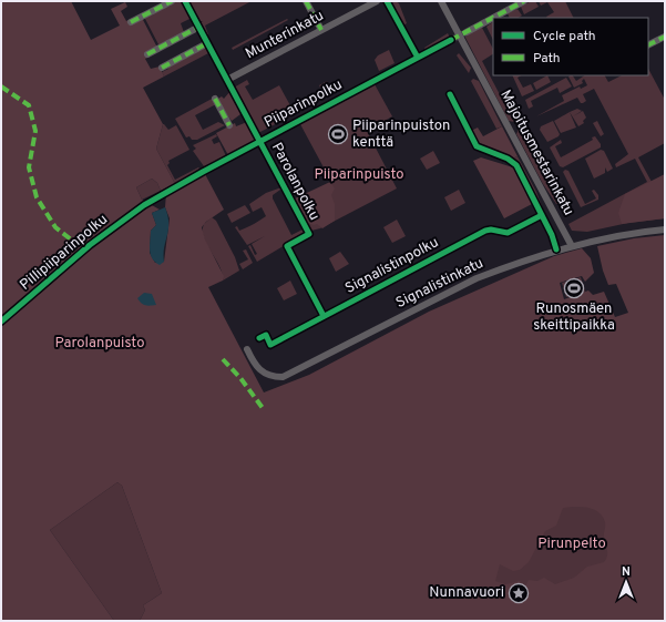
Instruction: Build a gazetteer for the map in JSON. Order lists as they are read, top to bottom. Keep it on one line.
{"streets":{"street":["Munterinkatu","Majoitusmestarinkatu","Signalistinkatu"],"cycle path":["Piiparinpolku","Parolanpolku","Signalistinpolku"]},"crossings":[["Majoitusmestarinkatu","Signalistinkatu"]],"parks":["Piiparinpuisto","Parolanpuisto","Pirunpelto"],"places":{"sports":["Piiparinpuiston kenttä","Runosmäen skeittipaikka"],"place":["Nunnavuori"]},"legend":["Cycle path","Path"],"north":"top"}
